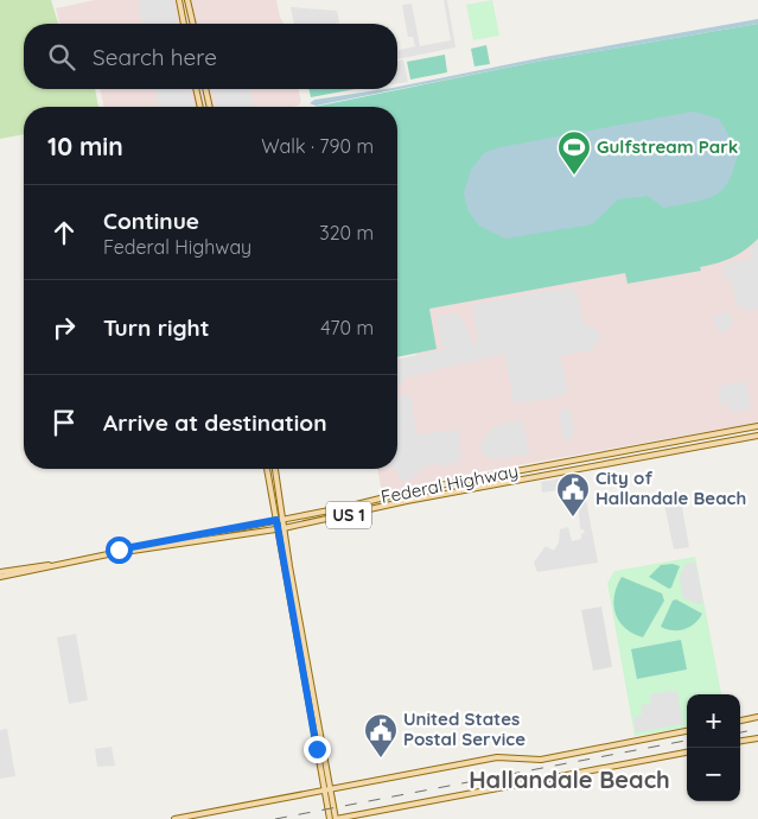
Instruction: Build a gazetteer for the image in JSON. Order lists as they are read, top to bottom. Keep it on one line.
{"streets":{"main road":["Federal Highway","US 1"]},"districts":["Hallandale Beach"],"places":{"sports":["Gulfstream Park"],"public building":["City of Hallandale Beach","United States Postal Service"]},"page":{"search":"Search here","heading":["10 min","Walk · 790 m"],"list":[["Continue","Federal Highway","320 m"],["Turn right","470 m"],"Arrive at destination"],"map_buttons":["+","−"]}}
